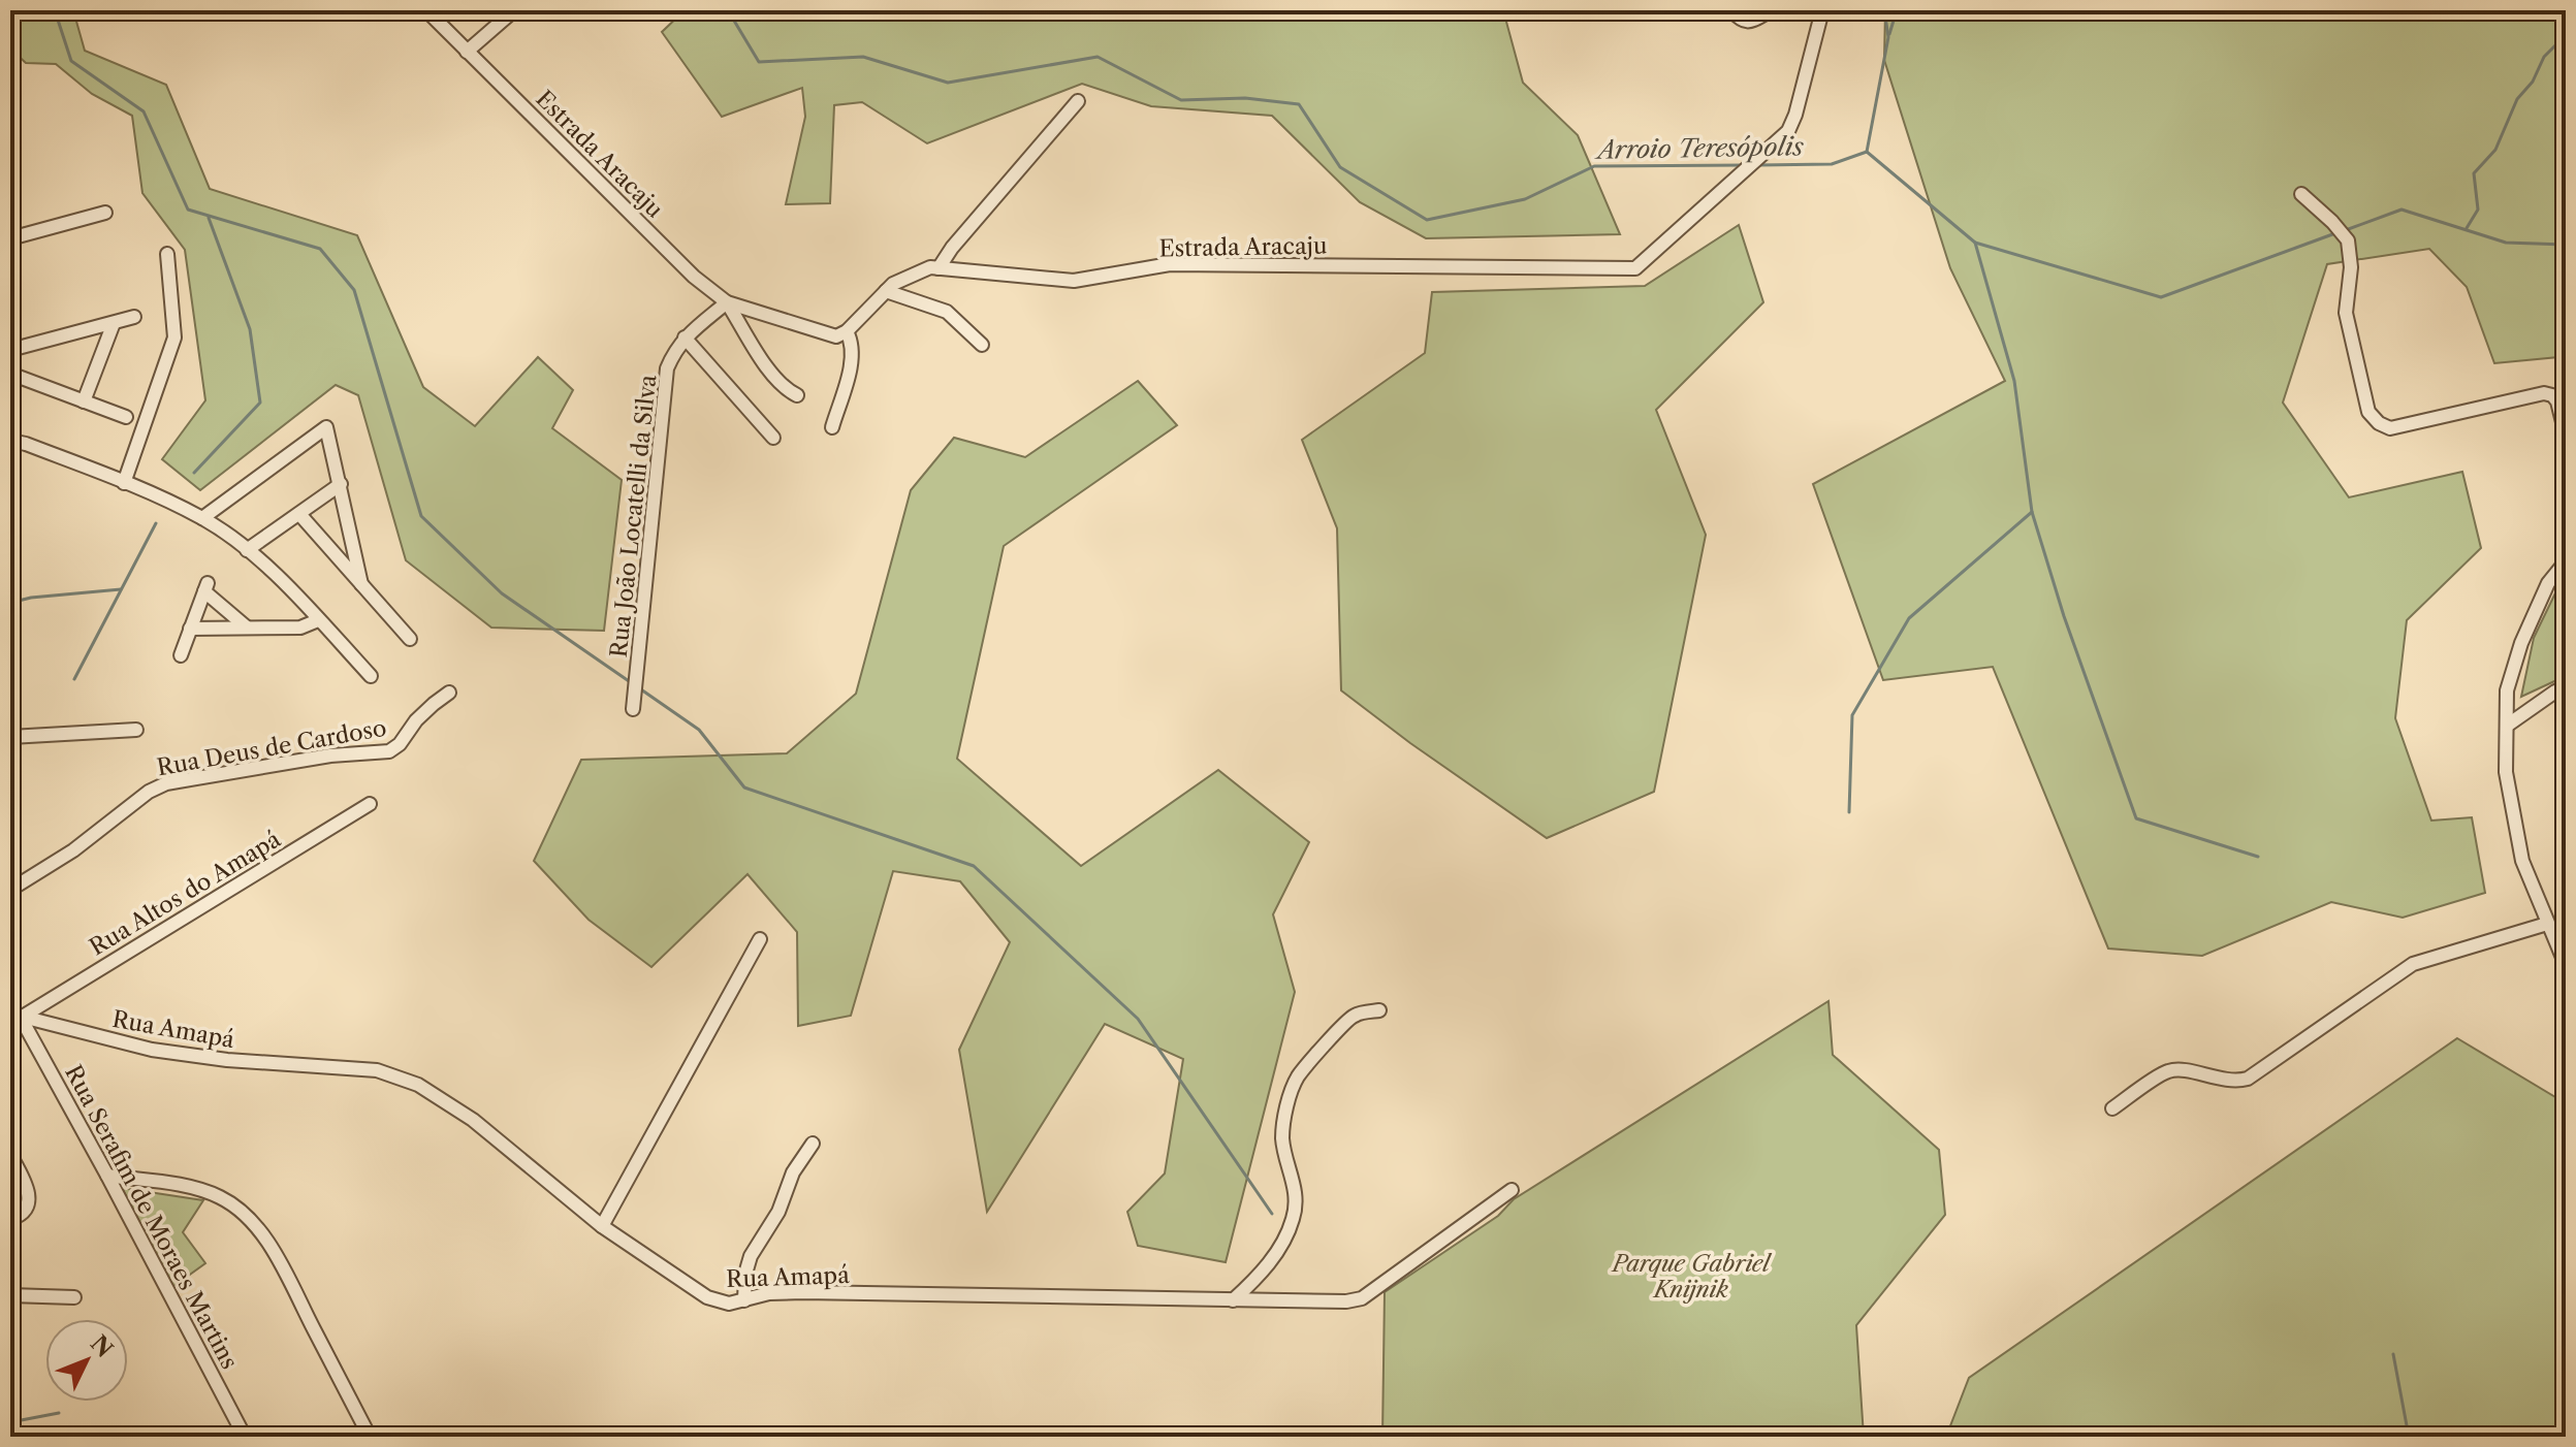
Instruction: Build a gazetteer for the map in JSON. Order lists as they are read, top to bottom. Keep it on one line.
{"streets":{"street":["Estrada Aracaju","Rua João Locatelli da Silva","Rua Deus de Cardoso","Rua Altos do Amapá","Rua Amapá","Rua Serafim de Moraes Martins"]},"crossings":[["Estrada Aracaju","Rua João Locatelli da Silva"],["Rua Altos do Amapá","Rua Amapá"],["Rua Altos do Amapá","Rua Serafim de Moraes Martins"],["Rua Amapá","Rua Serafim de Moraes Martins"]],"water":["Arroio Teresópolis"],"parks":["Parque Gabriel Knijnik"],"north":"top right"}
